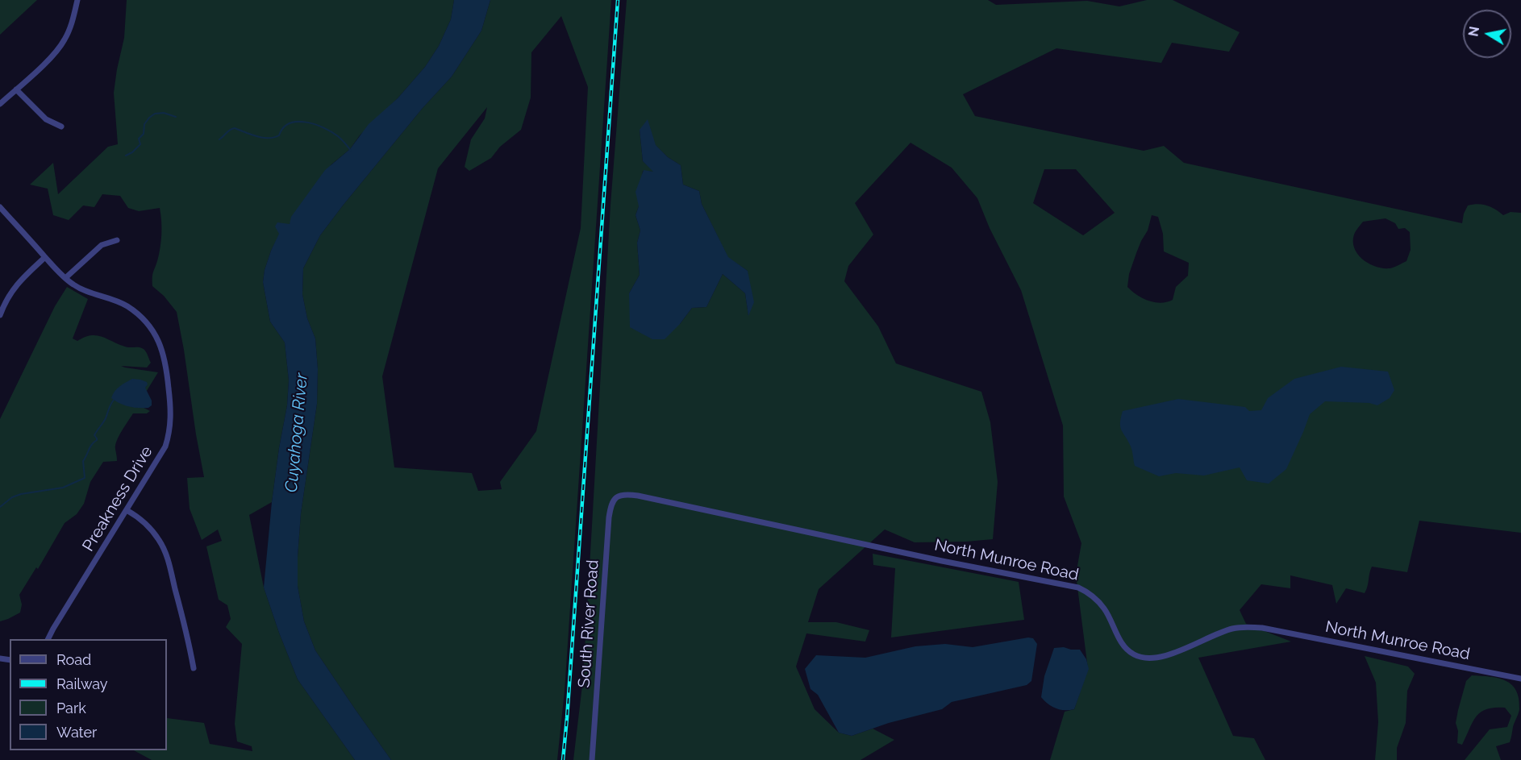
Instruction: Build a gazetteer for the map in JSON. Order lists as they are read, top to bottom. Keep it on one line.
{"streets":{"street":["Preakness Drive","North Munroe Road","South River Road"]},"crossings":[["North Munroe Road","South River Road"]],"water":["Cuyahoga River"],"legend":["Road","Railway","Park","Water"],"north":"left"}
